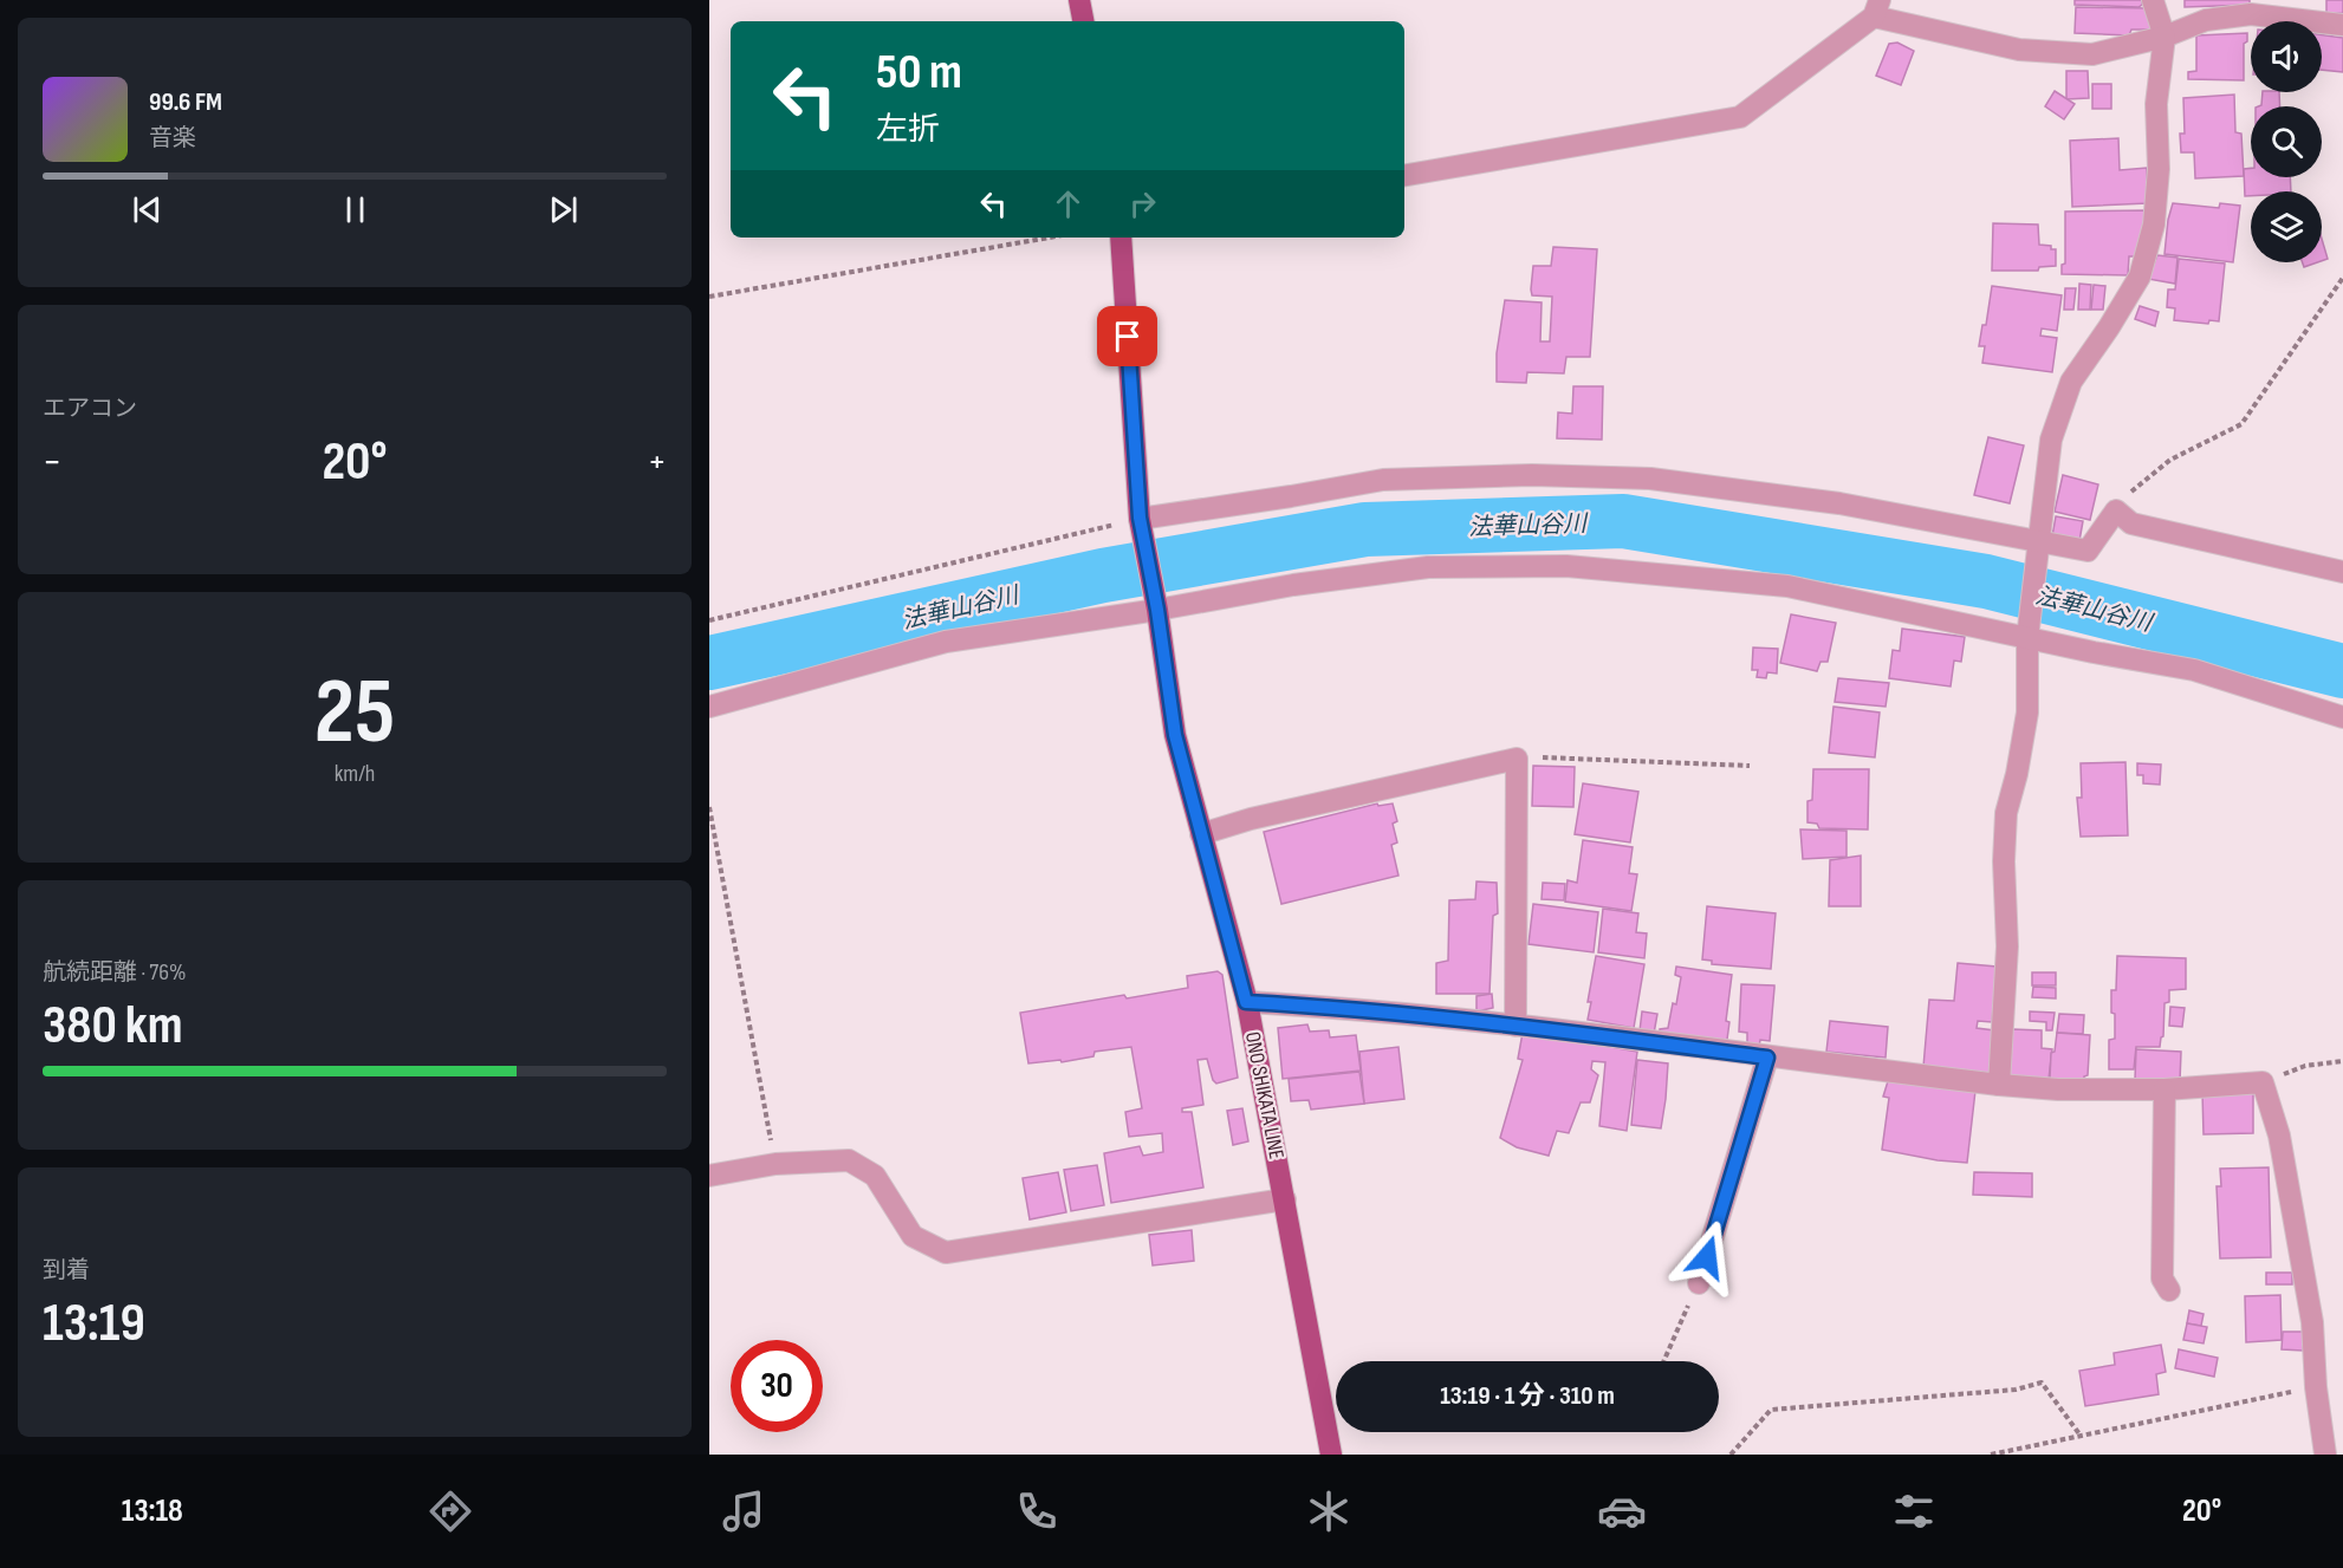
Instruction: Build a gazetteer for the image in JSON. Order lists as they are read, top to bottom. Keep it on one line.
{"streets":{"main road":["ONO SHIKATA LINE"]},"water":["法華山谷川"],"page":{"turn":["50 m","左折"],"song":["99.6 FM","音楽"],"tile":["エアコン",["25","km/h"],["航続距離 · 76%","380 km"],["到着","13:19"]],"heat":["−","20°","+"],"limit":"30","trip":"13:19 · 1 分 · 310 m","tabs":["13:18","20°"]}}
